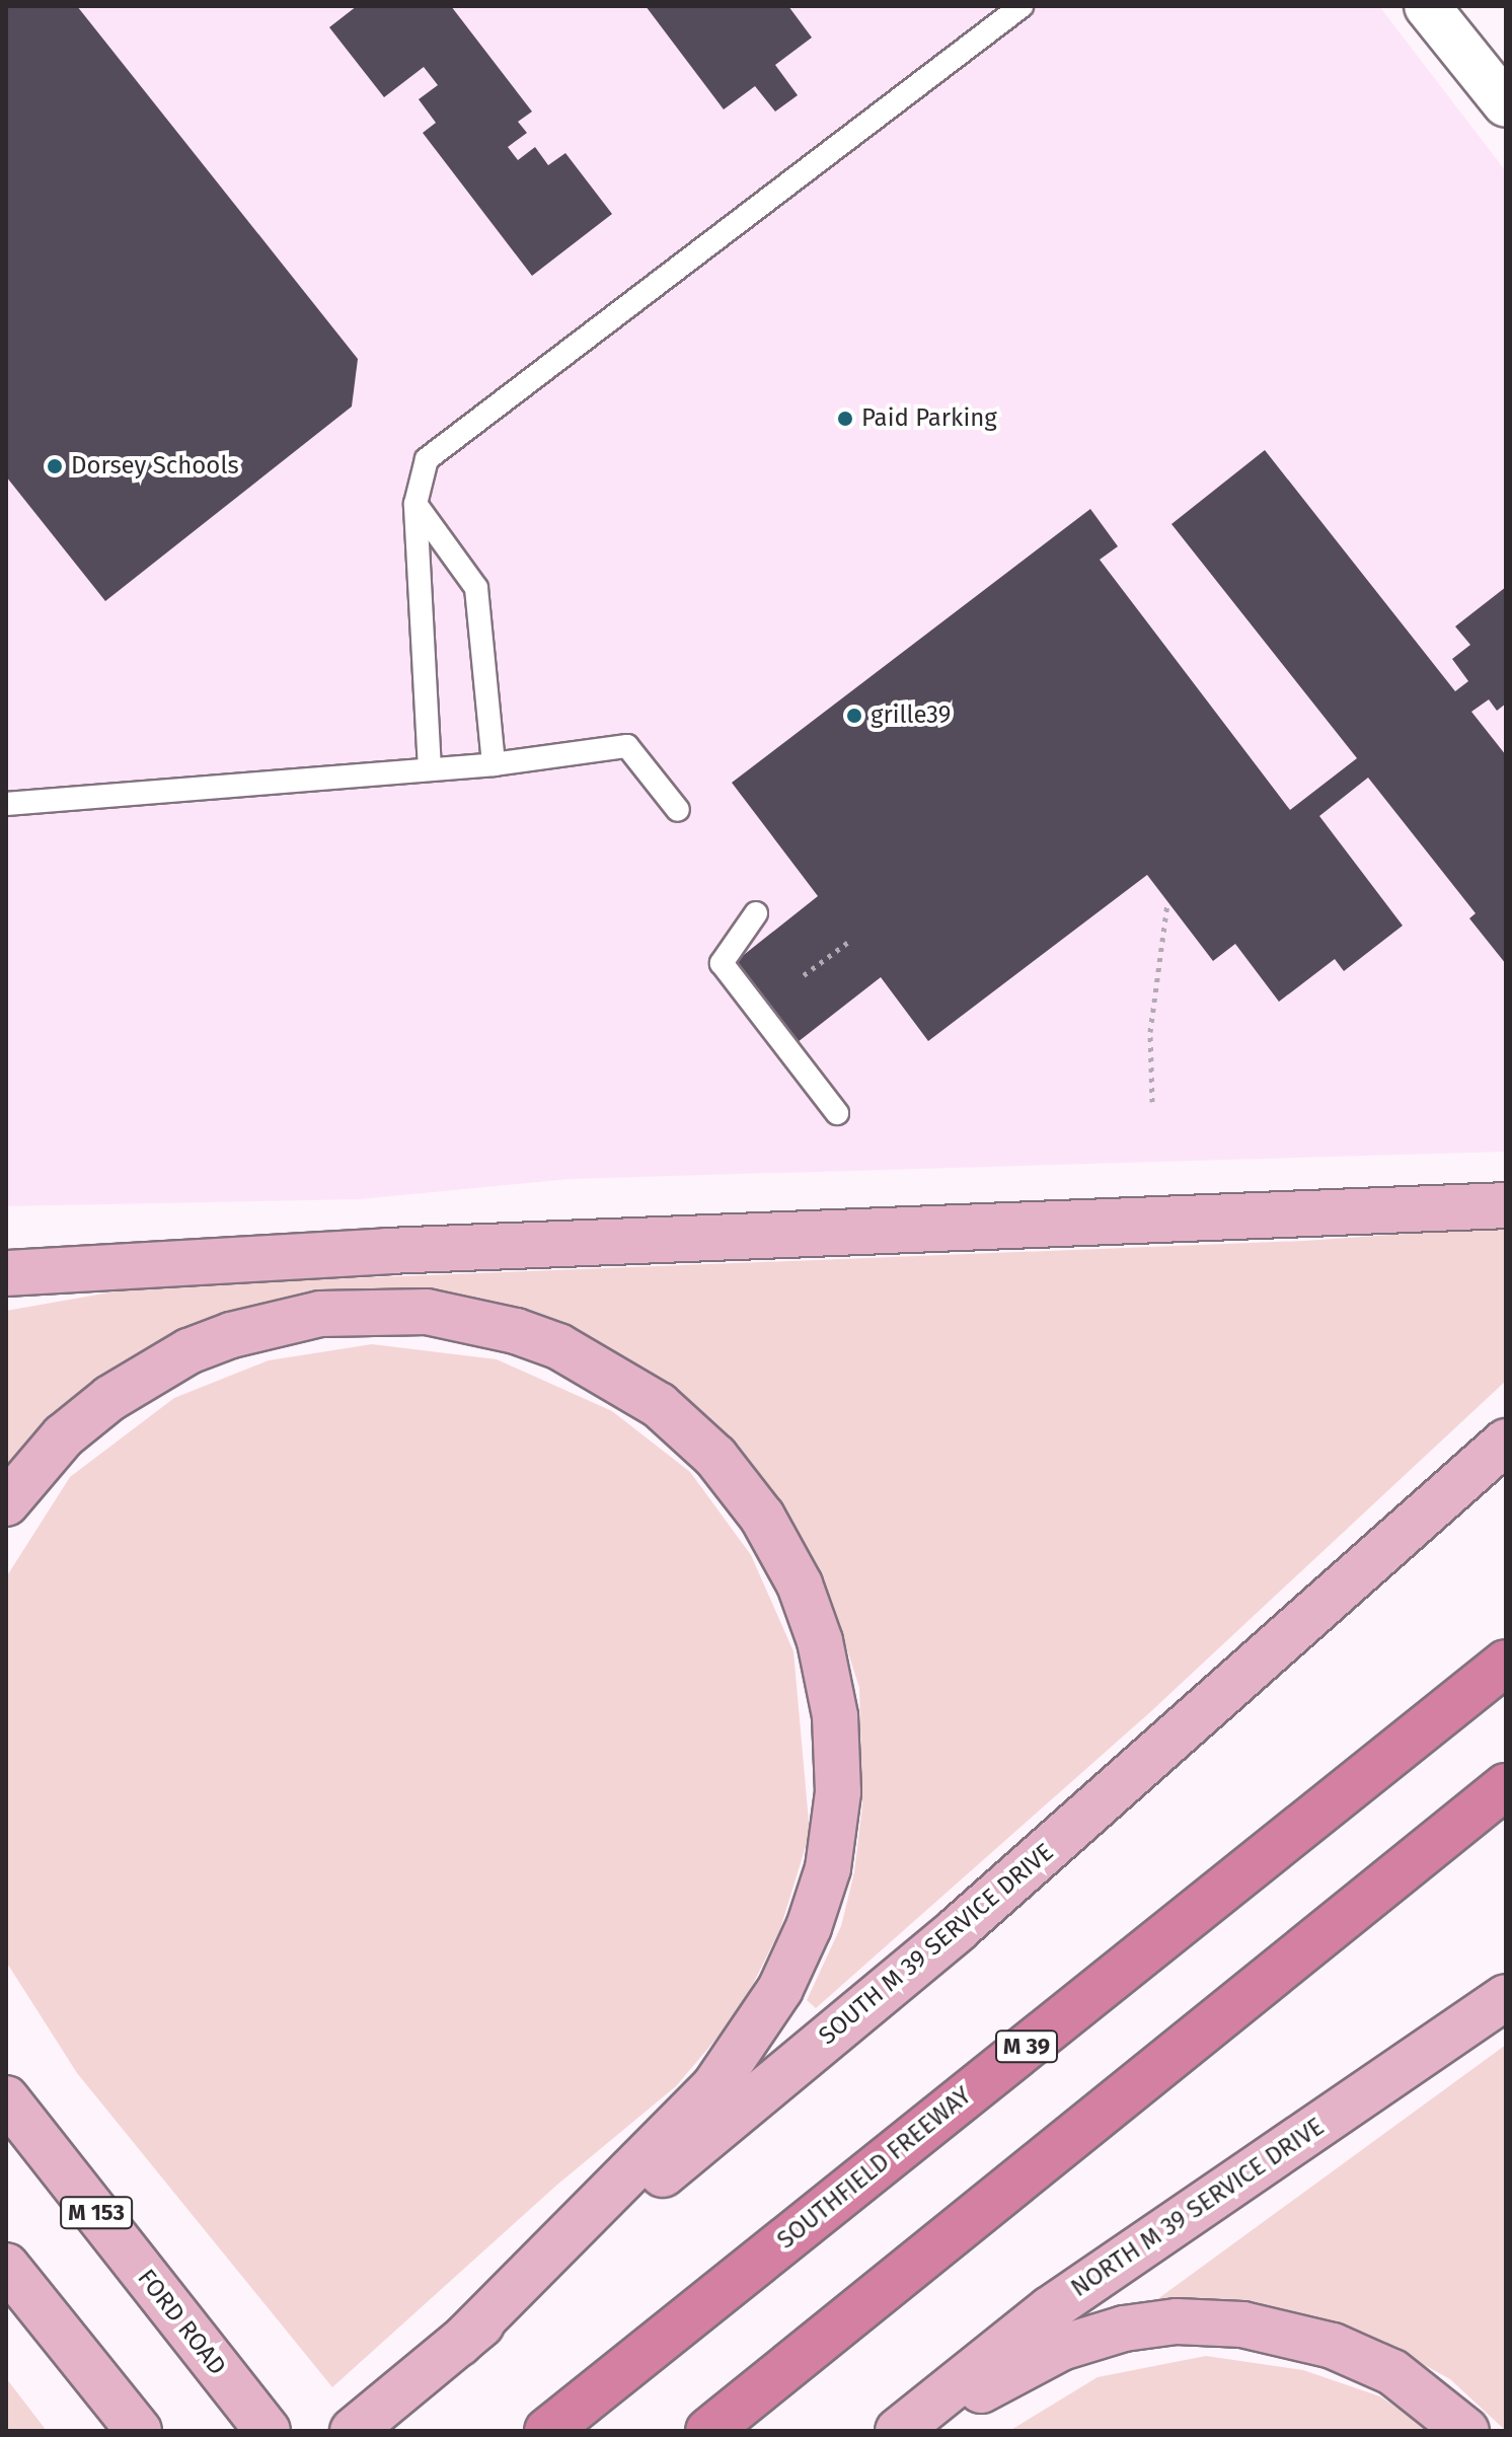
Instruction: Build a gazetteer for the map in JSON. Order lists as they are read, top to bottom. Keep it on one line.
{"streets":{"highway":["M 39","SOUTHFIELD FREEWAY"],"main road":["SOUTH M 39 SERVICE DRIVE","NORTH M 39 SERVICE DRIVE","M 153","FORD ROAD"]},"places":["Paid Parking","Dorsey Schools","grille39"]}
